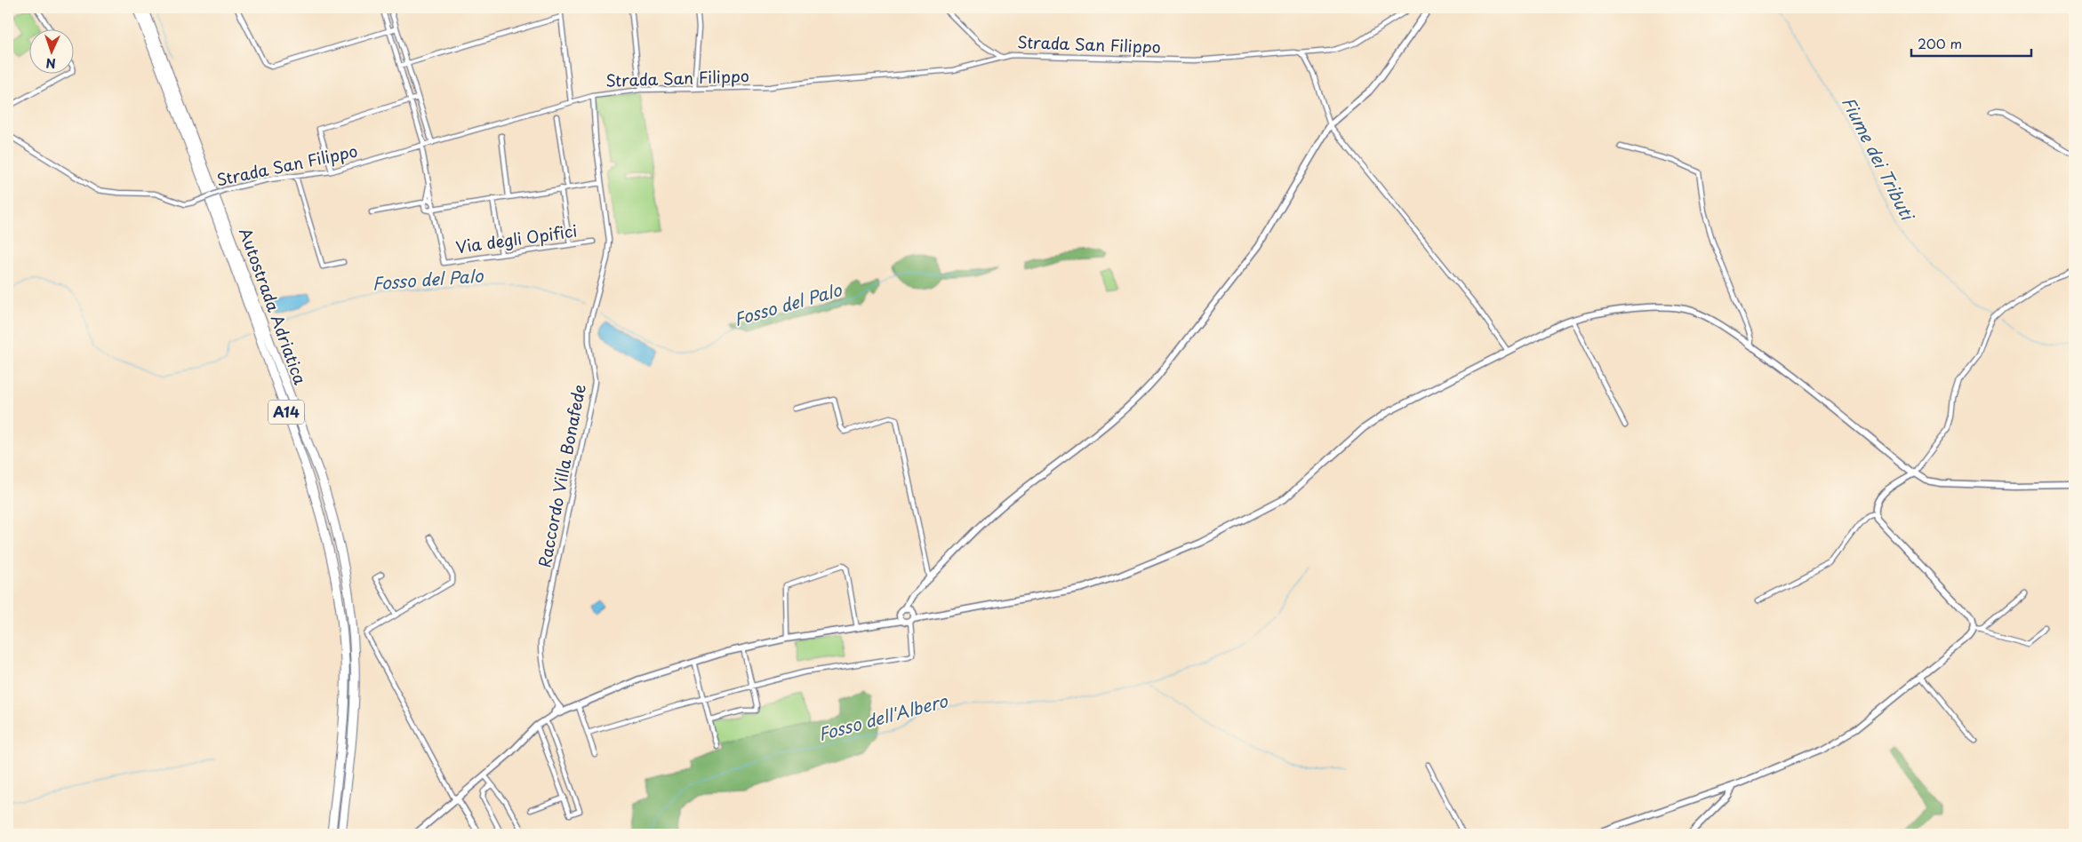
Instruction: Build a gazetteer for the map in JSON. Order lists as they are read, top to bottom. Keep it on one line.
{"streets":{"highway":["Autostrada Adriatica","A14"],"street":["Strada San Filippo","Via degli Opifici","Raccordo Villa Bonafede"]},"crossings":[["Strada San Filippo","Raccordo Villa Bonafede"]],"water":["Fiume dei Tributi","Fosso del Palo","Fosso dell'Albero"],"scale_bar":"200 m","north":"bottom"}
